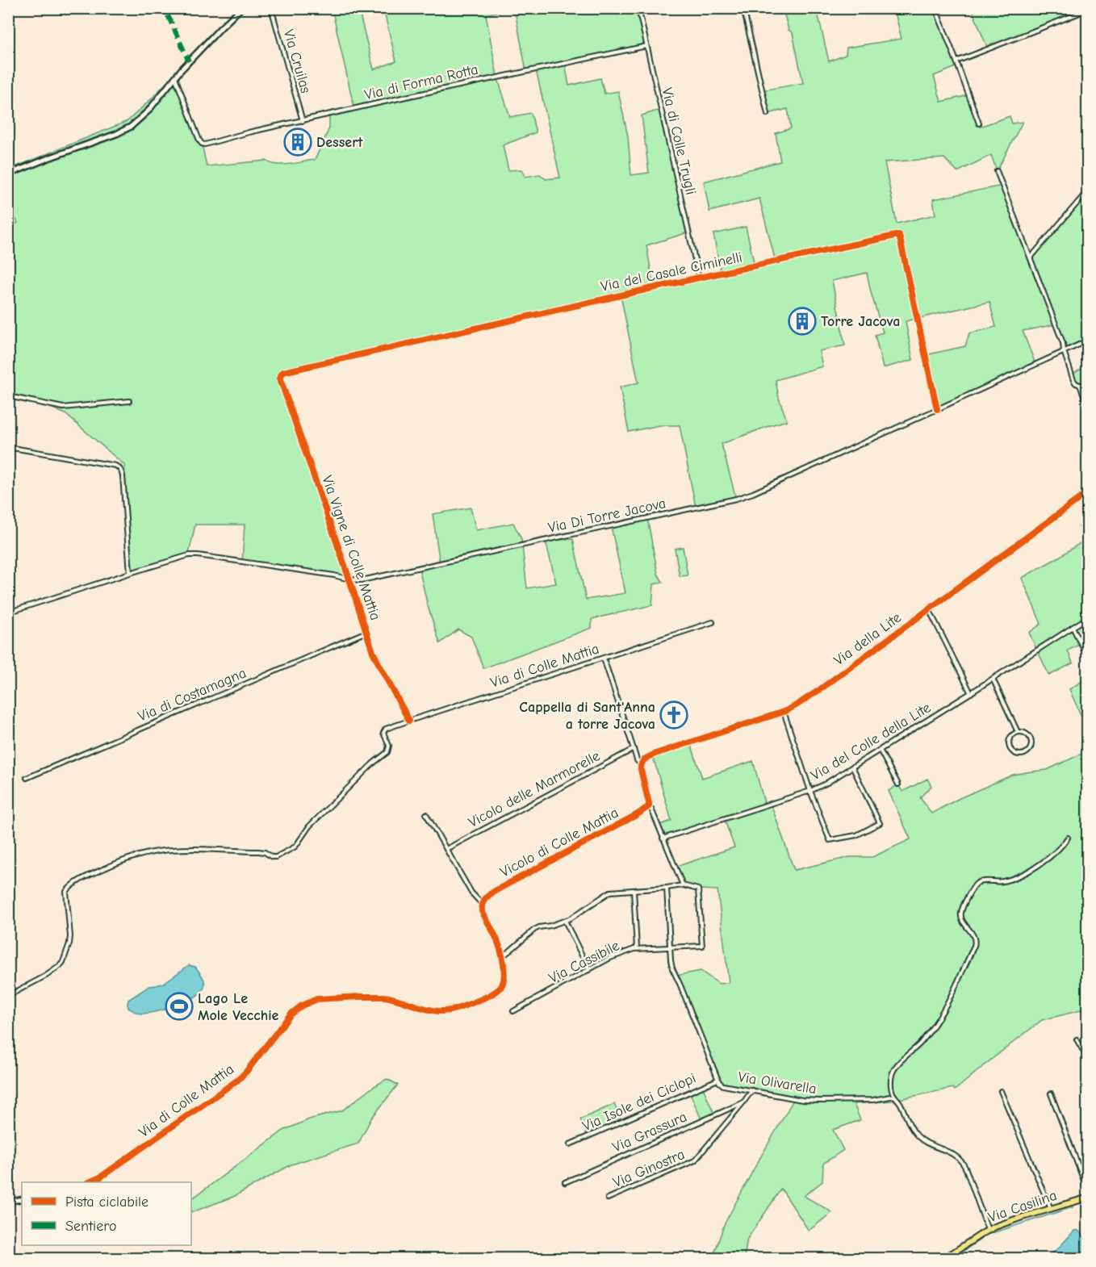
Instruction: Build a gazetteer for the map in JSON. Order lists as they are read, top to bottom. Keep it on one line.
{"streets":{"main road":["Via Casilina"],"street":["Via Cruilas","Via di Forma Rotta","Via di Colle Trugli","Via del Casale Ciminelli","Via Di Torre Jacova","Via Vigne di Colle Mattia","Via della Lite","Via di Colle Mattia","Via di Costamagna","Via del Colle della Lite","Vicolo delle Marmorelle","Vicolo di Colle Mattia","Via Cassibile","Via Olivarella","Via Isole dei Ciclopi","Via Grassura","Via Ginostra"]},"crossings":[["Via Cruilas","Via di Forma Rotta"],["Via di Forma Rotta","Via di Colle Trugli"],["Via di Colle Trugli","Via del Casale Ciminelli"],["Via del Casale Ciminelli","Via Di Torre Jacova"],["Via del Casale Ciminelli","Via Vigne di Colle Mattia"],["Via Di Torre Jacova","Via Vigne di Colle Mattia"],["Via Vigne di Colle Mattia","Via di Colle Mattia"],["Via Vigne di Colle Mattia","Via di Costamagna"],["Via di Colle Mattia","Vicolo delle Marmorelle"],["Via di Colle Mattia","Vicolo di Colle Mattia"],["Via Cassibile","Via Olivarella"],["Via Olivarella","Via Isole dei Ciclopi"],["Via Olivarella","Via Ginostra"],["Via Grassura","Via Ginostra"]],"places":{"building":["Dessert","Torre Jacova"],"church":["Cappella di Sant'Anna a torre Jacova"],"sports":["Lago Le Mole Vecchie"]},"legend":["Pista ciclabile","Sentiero"]}
